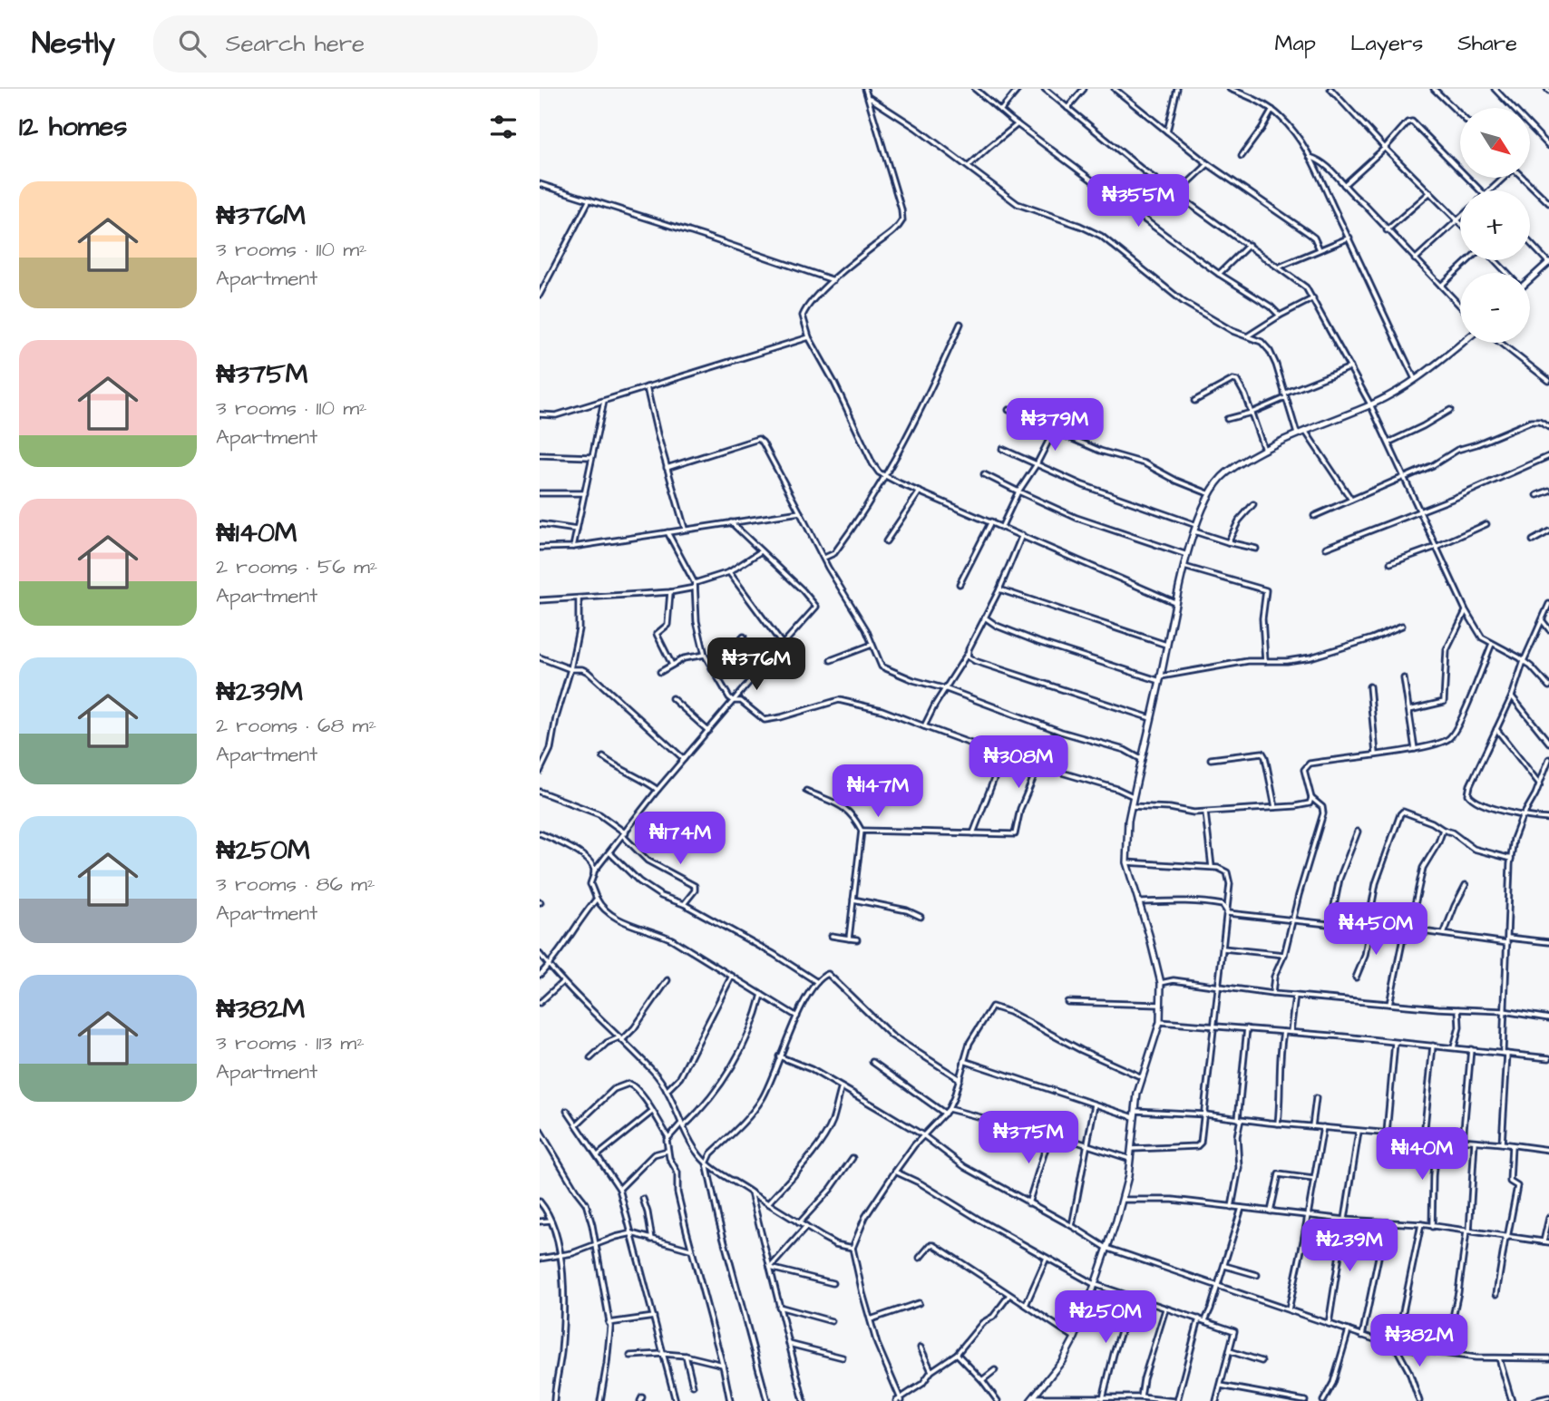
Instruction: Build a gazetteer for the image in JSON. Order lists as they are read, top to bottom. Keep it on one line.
{"north":"bottom right","page":{"header":"Nestly","search":"Search here","nav":["Map","Layers","Share"],"heading":"12 homes","map_buttons":["+","−"],"list":[{"name":"₦376M","note":"3 rooms · 110 m² · Apartment"},{"name":"₦375M","note":"3 rooms · 110 m² · Apartment"},{"name":"₦140M","note":"2 rooms · 56 m² · Apartment"},{"name":"₦239M","note":"2 rooms · 68 m² · Apartment"},{"name":"₦250M","note":"3 rooms · 86 m² · Apartment"},{"name":"₦382M","note":"3 rooms · 113 m² · Apartment"}],"price":["₦355M","₦379M","₦376M","₦308M","₦147M","₦174M","₦450M","₦375M","₦140M","₦239M","₦250M","₦382M"]}}
